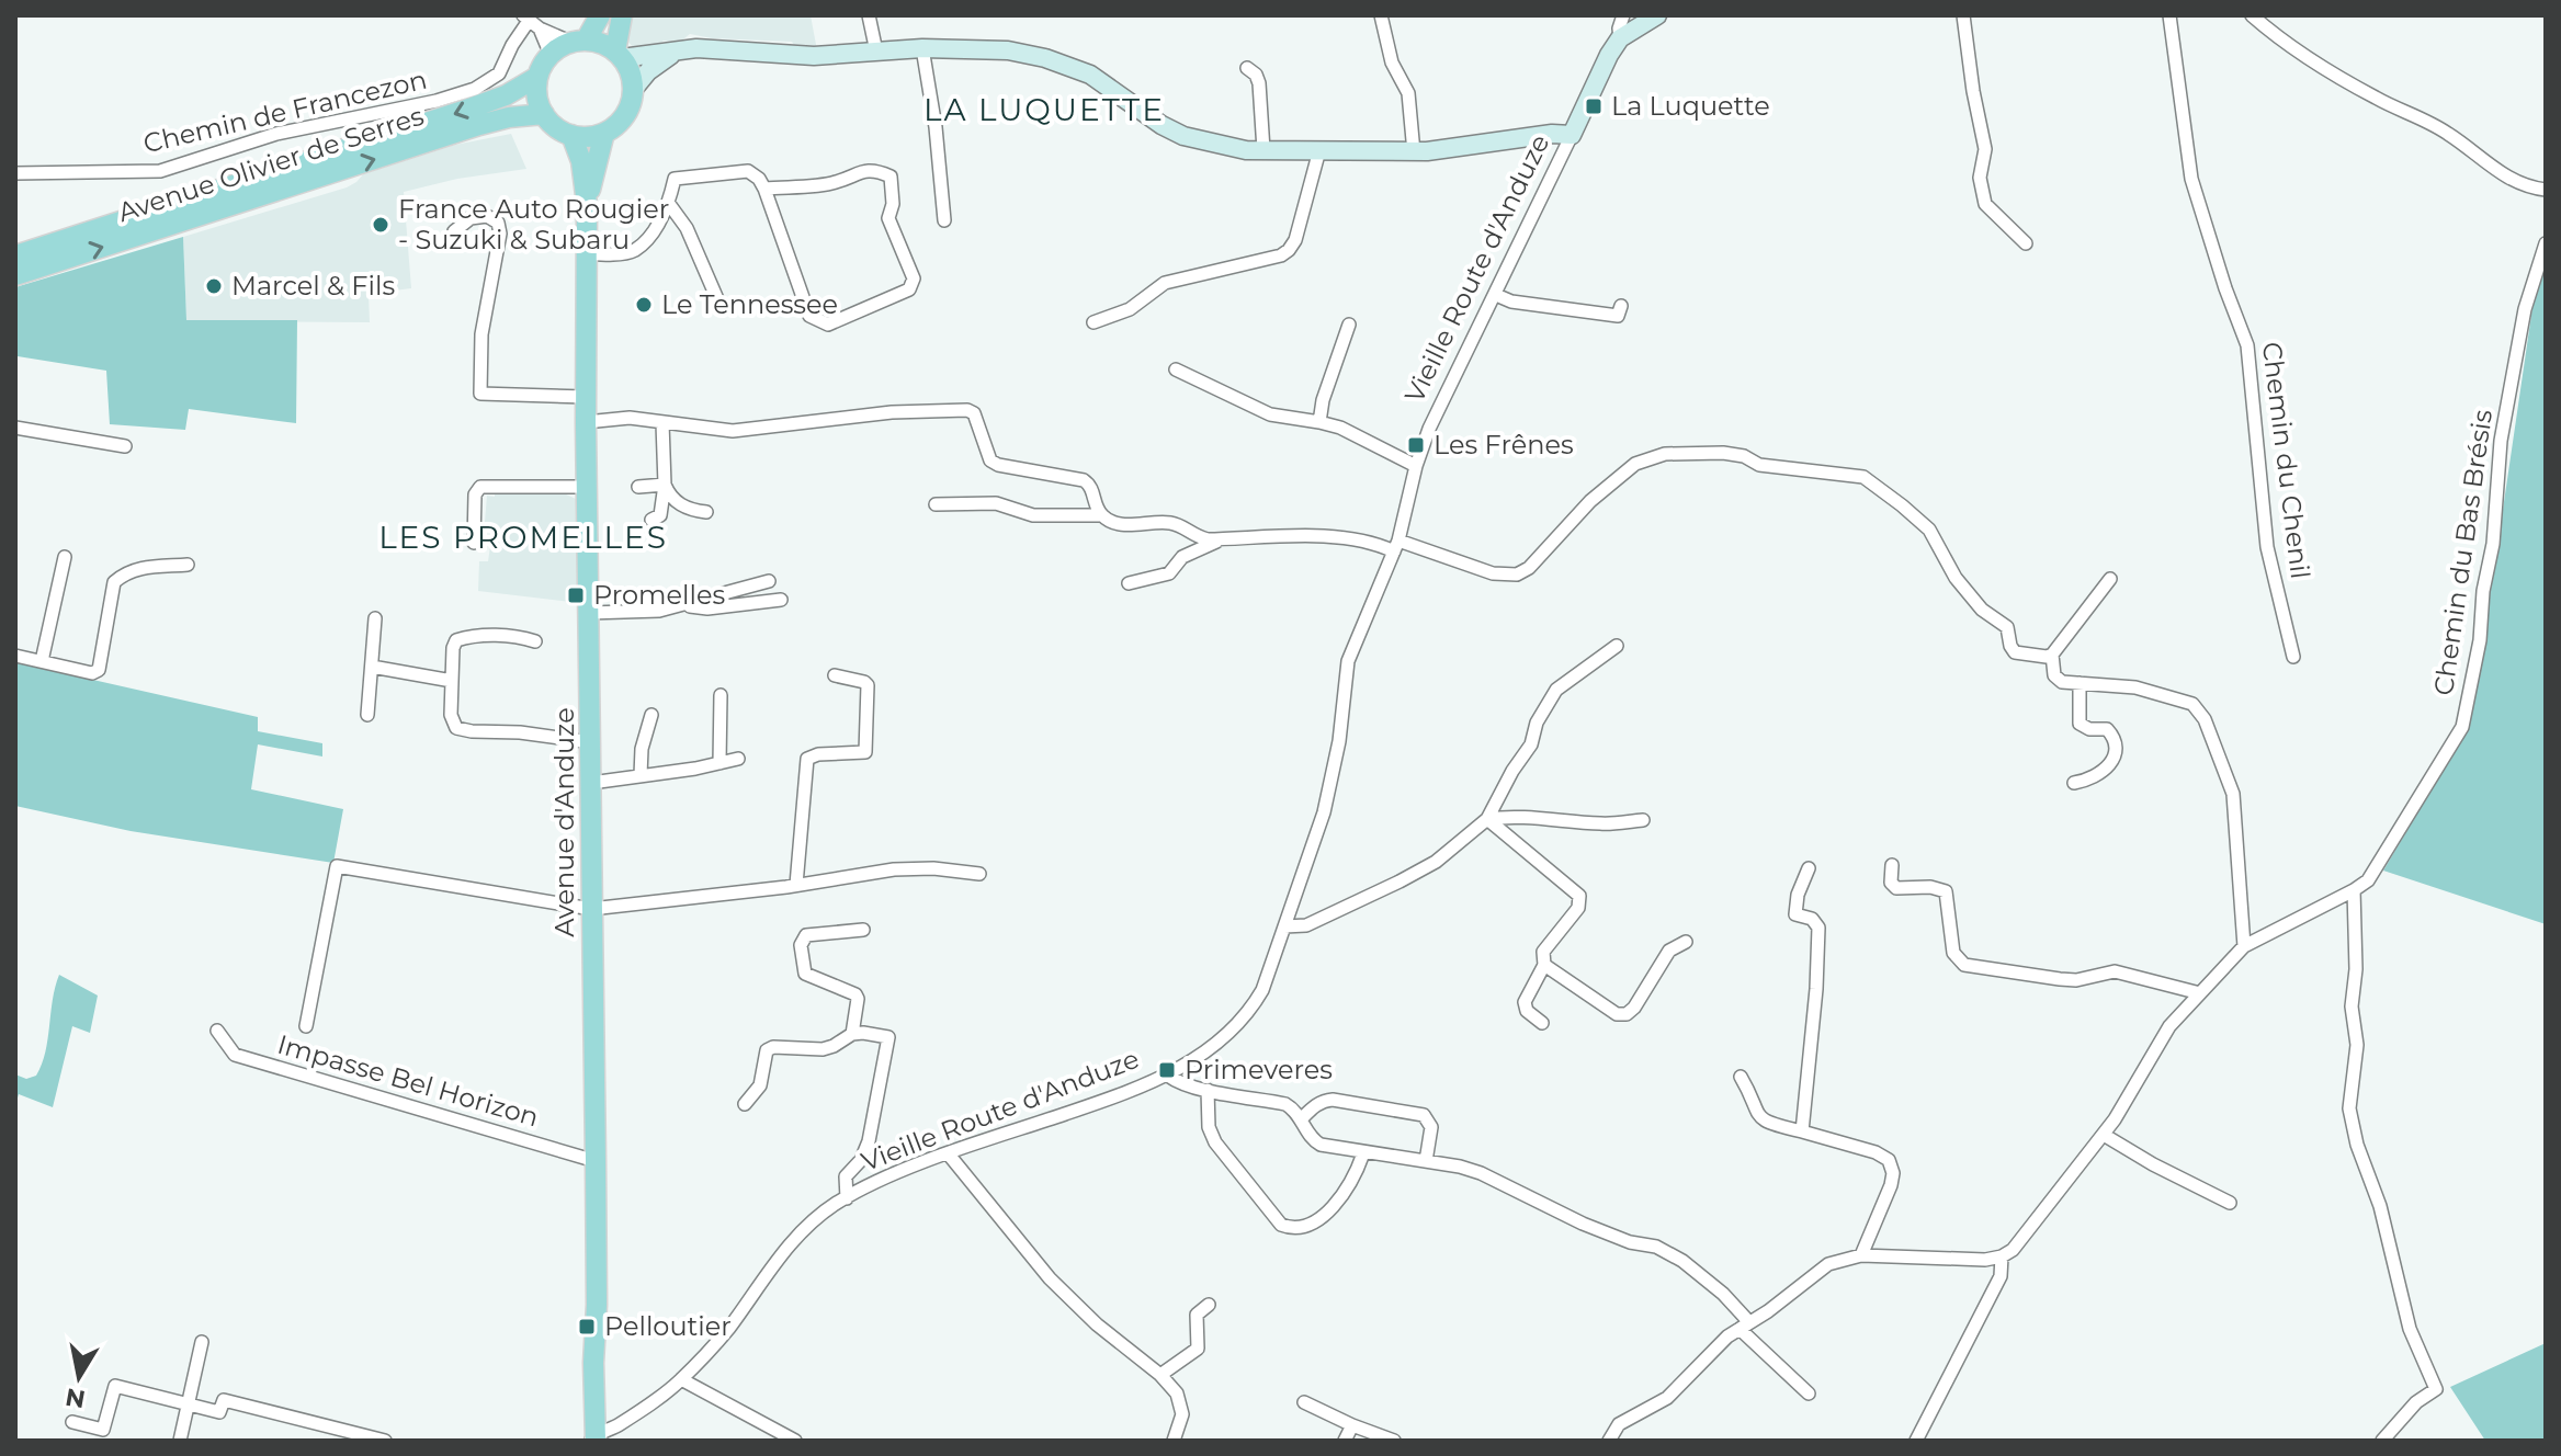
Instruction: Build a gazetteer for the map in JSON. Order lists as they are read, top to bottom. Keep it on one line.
{"streets":{"main road":["Avenue Olivier de Serres","Avenue d'Anduze"],"street":["Chemin de Francezon","Vieille Route d'Anduze","Chemin du Chenil","Chemin du Bas Brésis","Impasse Bel Horizon"]},"crossings":[["Avenue Olivier de Serres","Avenue d'Anduze"],["Vieille Route d'Anduze","Avenue d'Anduze"],["Avenue d'Anduze","Impasse Bel Horizon"]],"districts":["LA LUQUETTE","LES PROMELLES"],"places":{"transit":["La Luquette","Les Frênes","Promelles","Primeveres","Pelloutier"],"other":["France Auto Rougier - Suzuki & Subaru","Marcel & Fils","Le Tennessee"]},"north":"bottom"}
